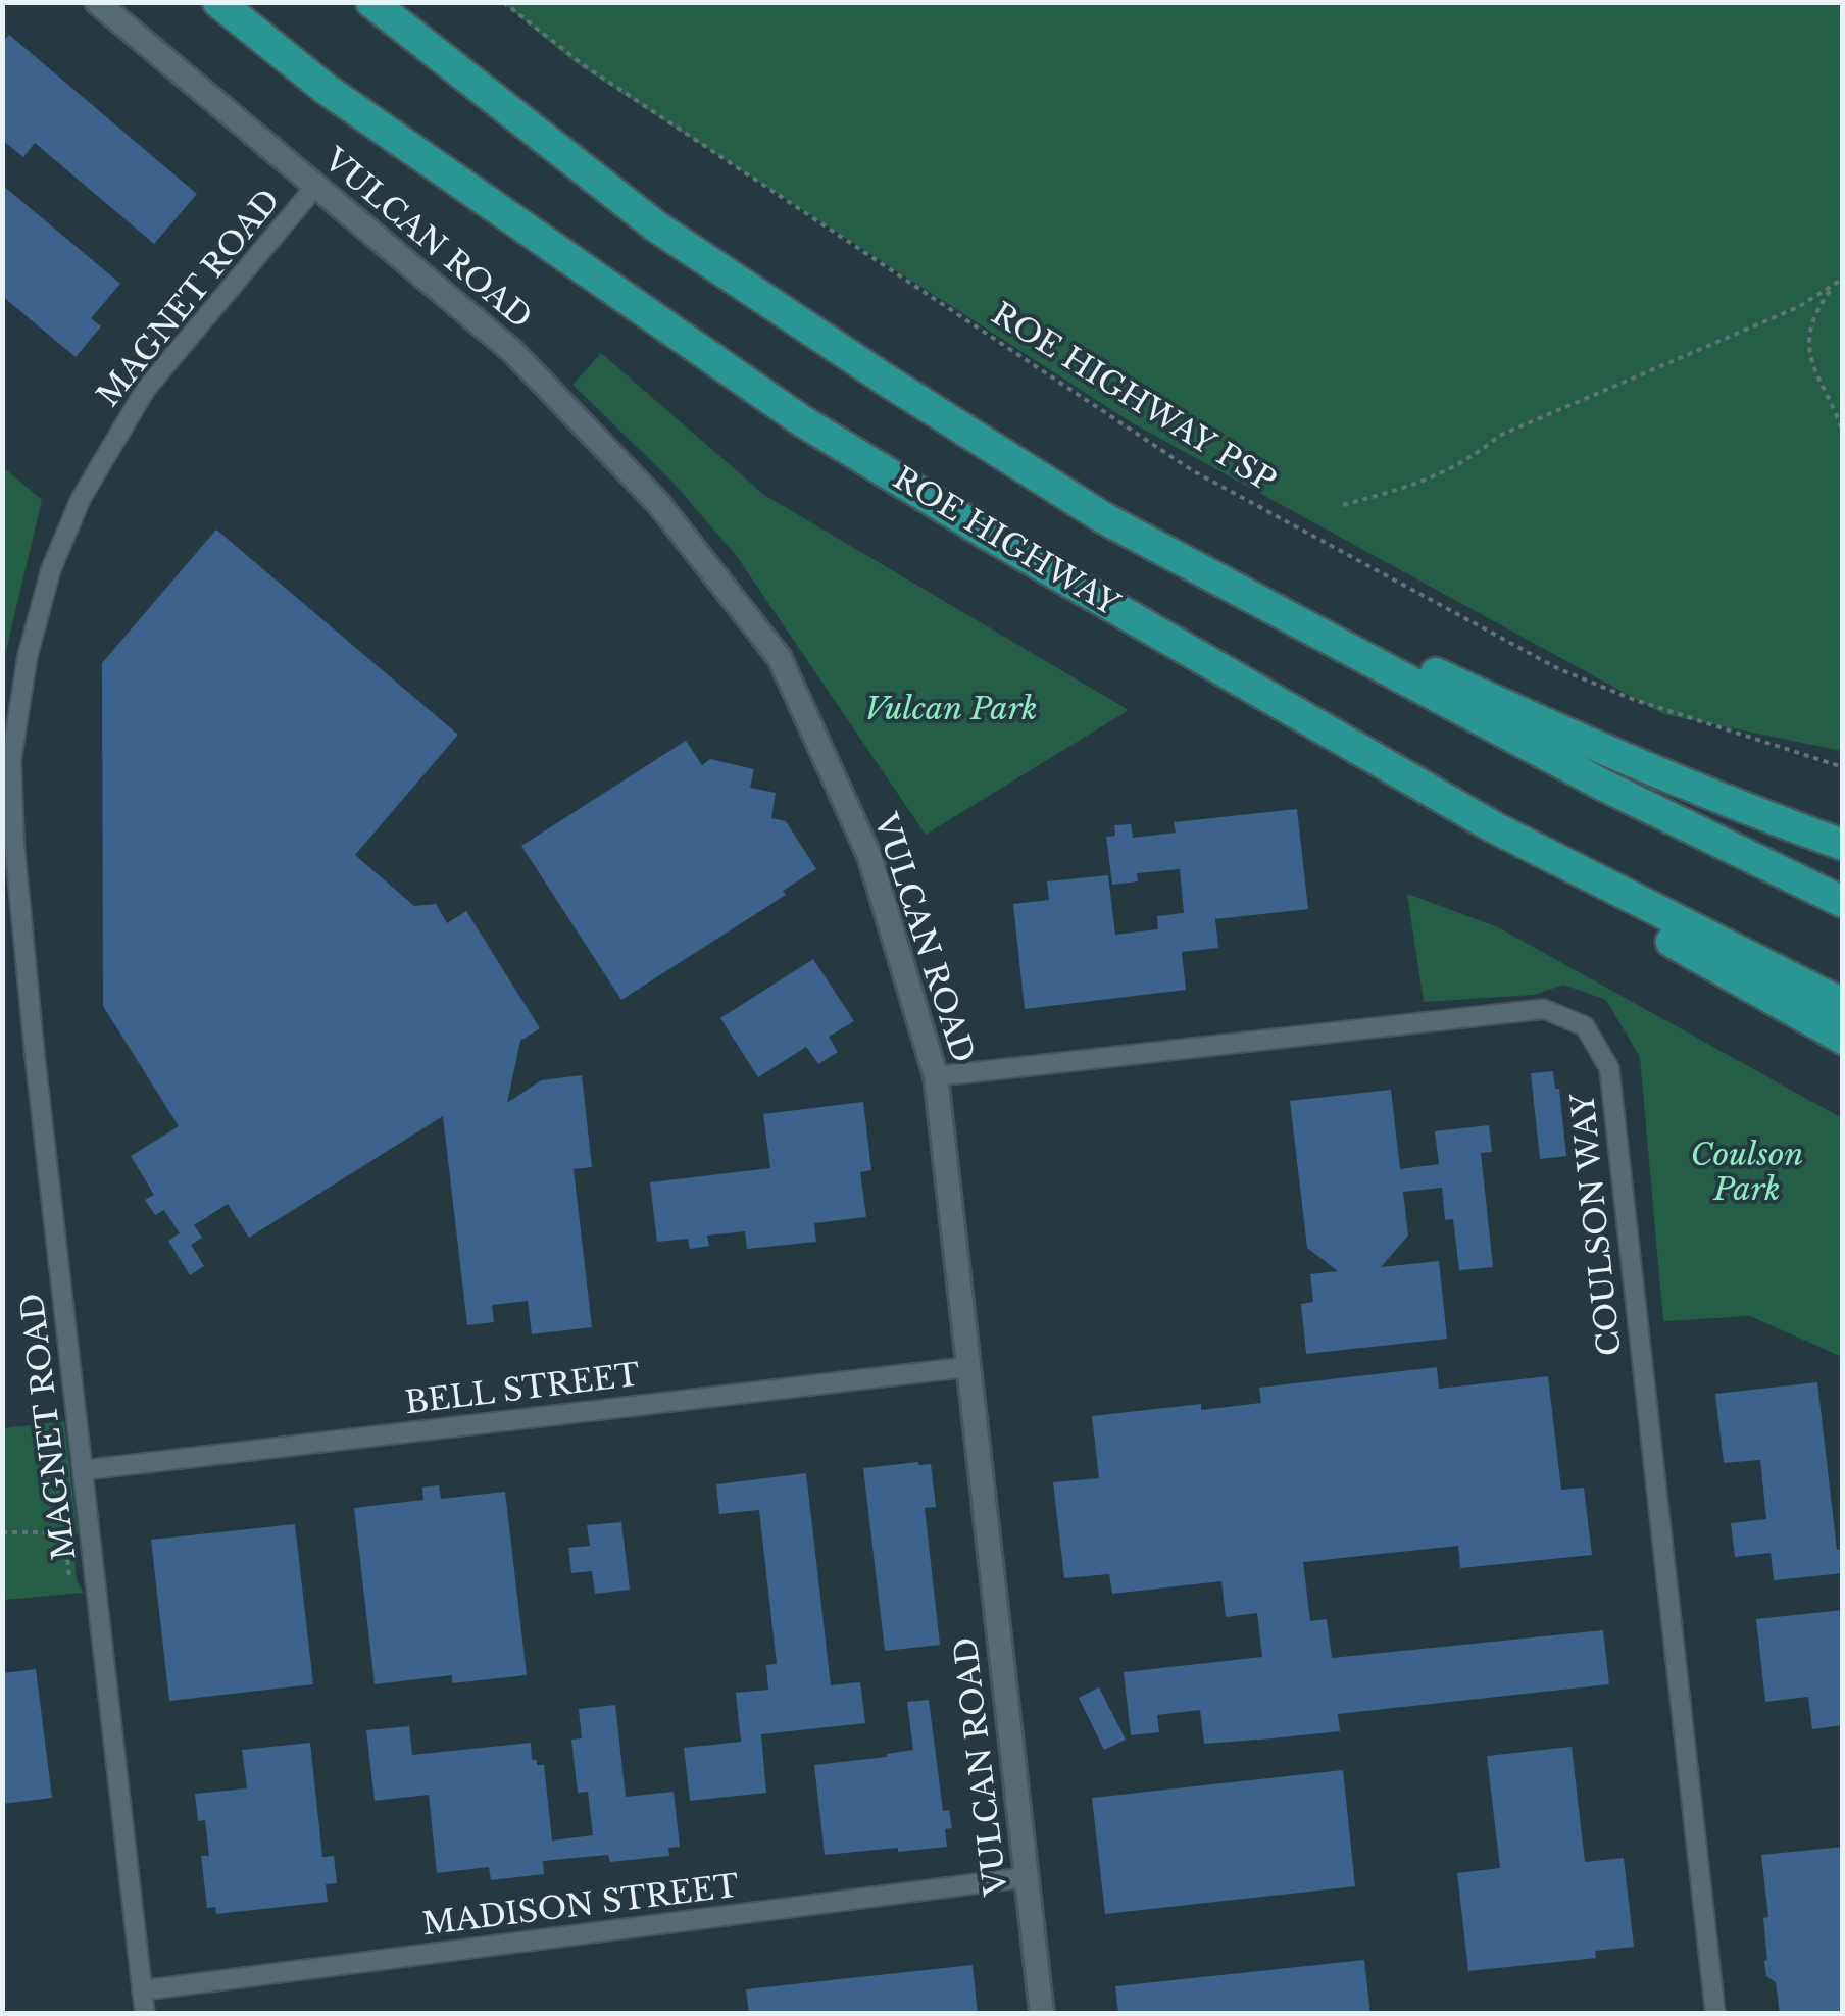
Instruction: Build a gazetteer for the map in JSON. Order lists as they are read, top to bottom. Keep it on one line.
{"streets":{"highway":["ROE HIGHWAY"],"street":["VULCAN ROAD","MAGNET ROAD","COULSON WAY","BELL STREET","MADISON STREET"],"path":["ROE HIGHWAY PSP"]},"crossings":[["VULCAN ROAD","MAGNET ROAD"],["VULCAN ROAD","COULSON WAY"],["VULCAN ROAD","BELL STREET"],["VULCAN ROAD","MADISON STREET"],["MAGNET ROAD","BELL STREET"],["MAGNET ROAD","MADISON STREET"]],"parks":["Vulcan Park","Coulson Park"]}
